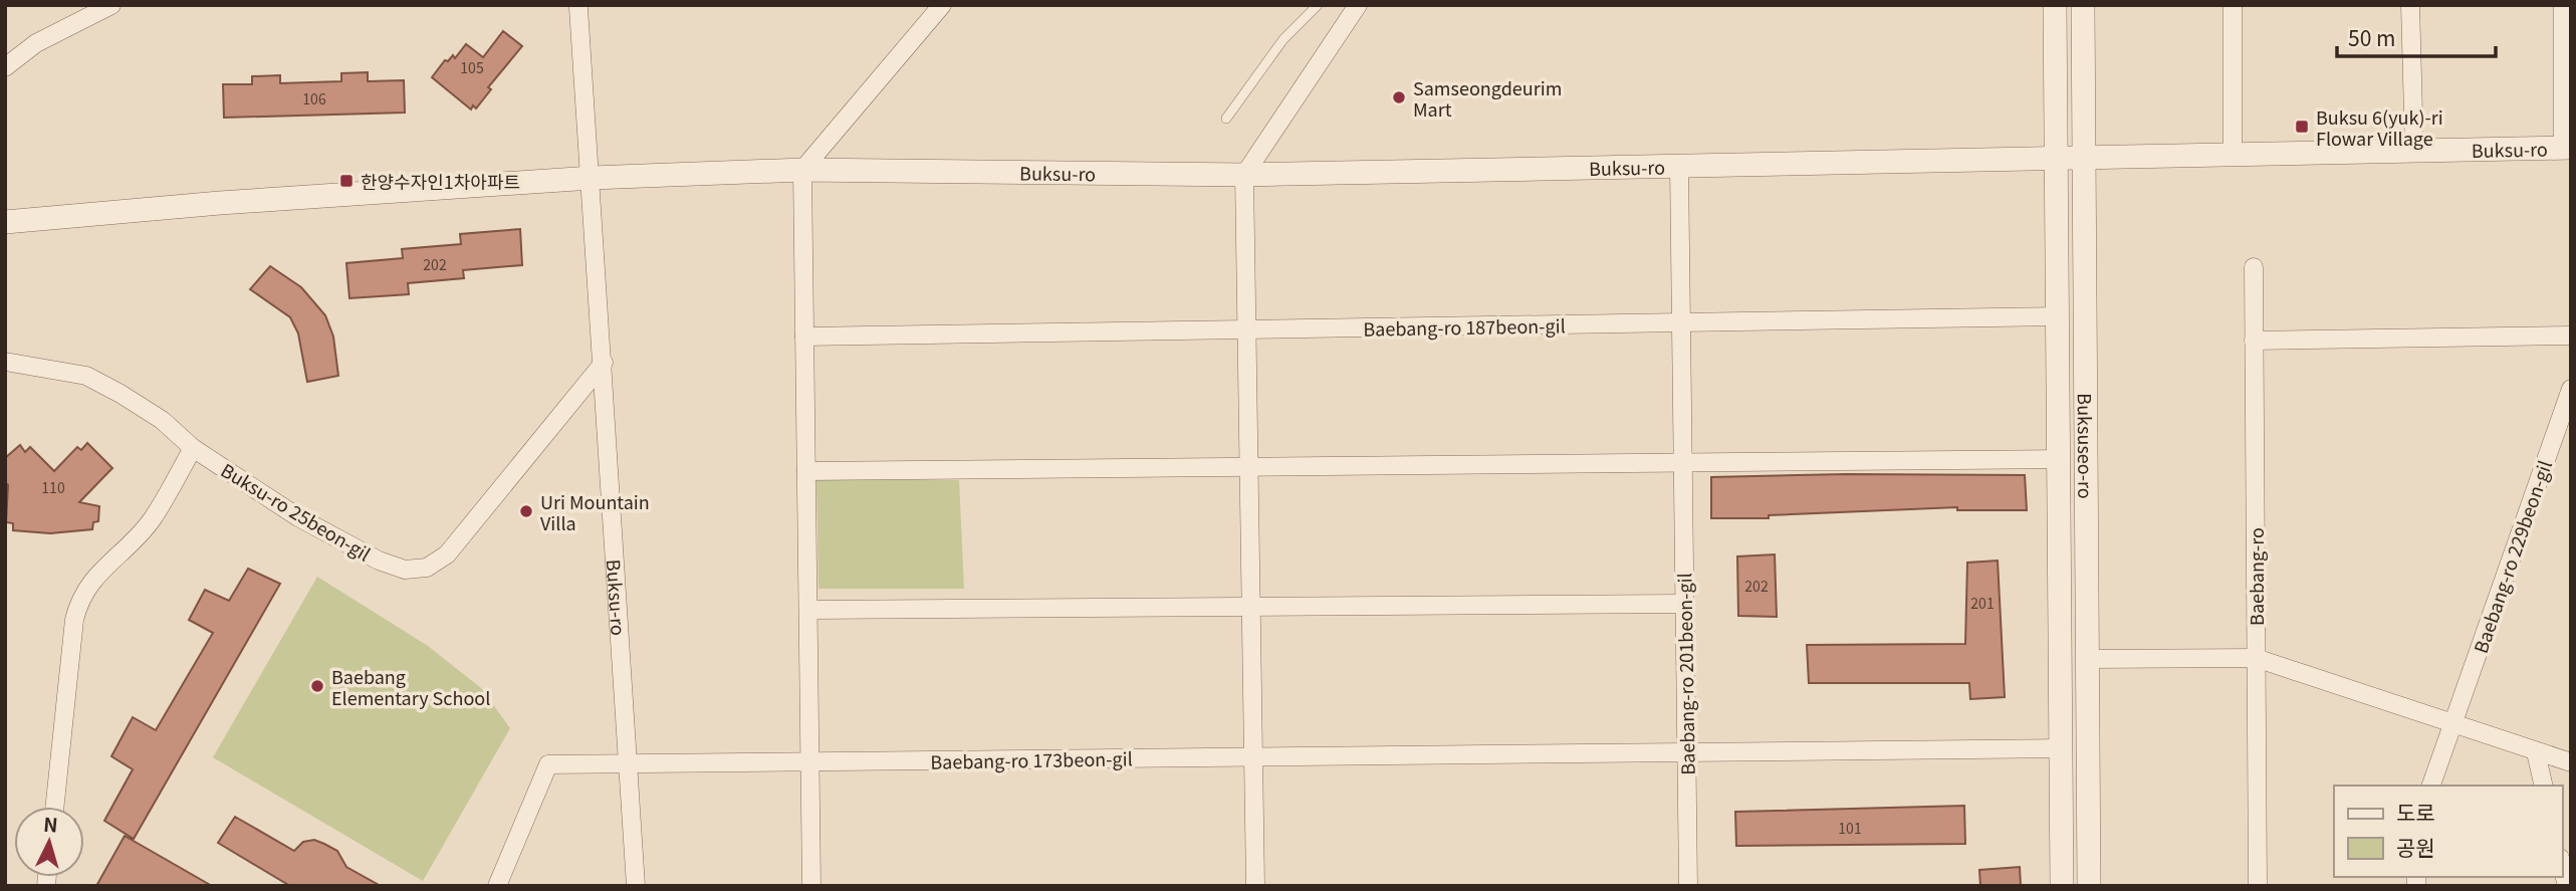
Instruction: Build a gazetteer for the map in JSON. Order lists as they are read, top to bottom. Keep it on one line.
{"streets":{"street":["Buksu-ro","Baebang-ro 187beon-gil","Buksuseo-ro","Buksu-ro 25beon-gil","Baebang-ro 229beon-gil","Baebang-ro","Baebang-ro 201beon-gil","Baebang-ro 173beon-gil"]},"crossings":[["Buksu-ro","Buksuseo-ro"],["Buksu-ro","Buksu-ro 25beon-gil"],["Buksu-ro","Baebang-ro 201beon-gil"],["Buksu-ro","Baebang-ro 173beon-gil"],["Baebang-ro 187beon-gil","Baebang-ro 201beon-gil"]],"places":{"other":["Samseongdeurim Mart","Uri Mountain Villa","Baebang Elementary School"],"transit":["Buksu 6(yuk)-ri Flowar Village","한양수자인1차아파트"]},"house_numbers":["105","106","202","110","202","201","101"],"legend":["도로","공원"],"scale_bar":"50 m","north":"top"}
